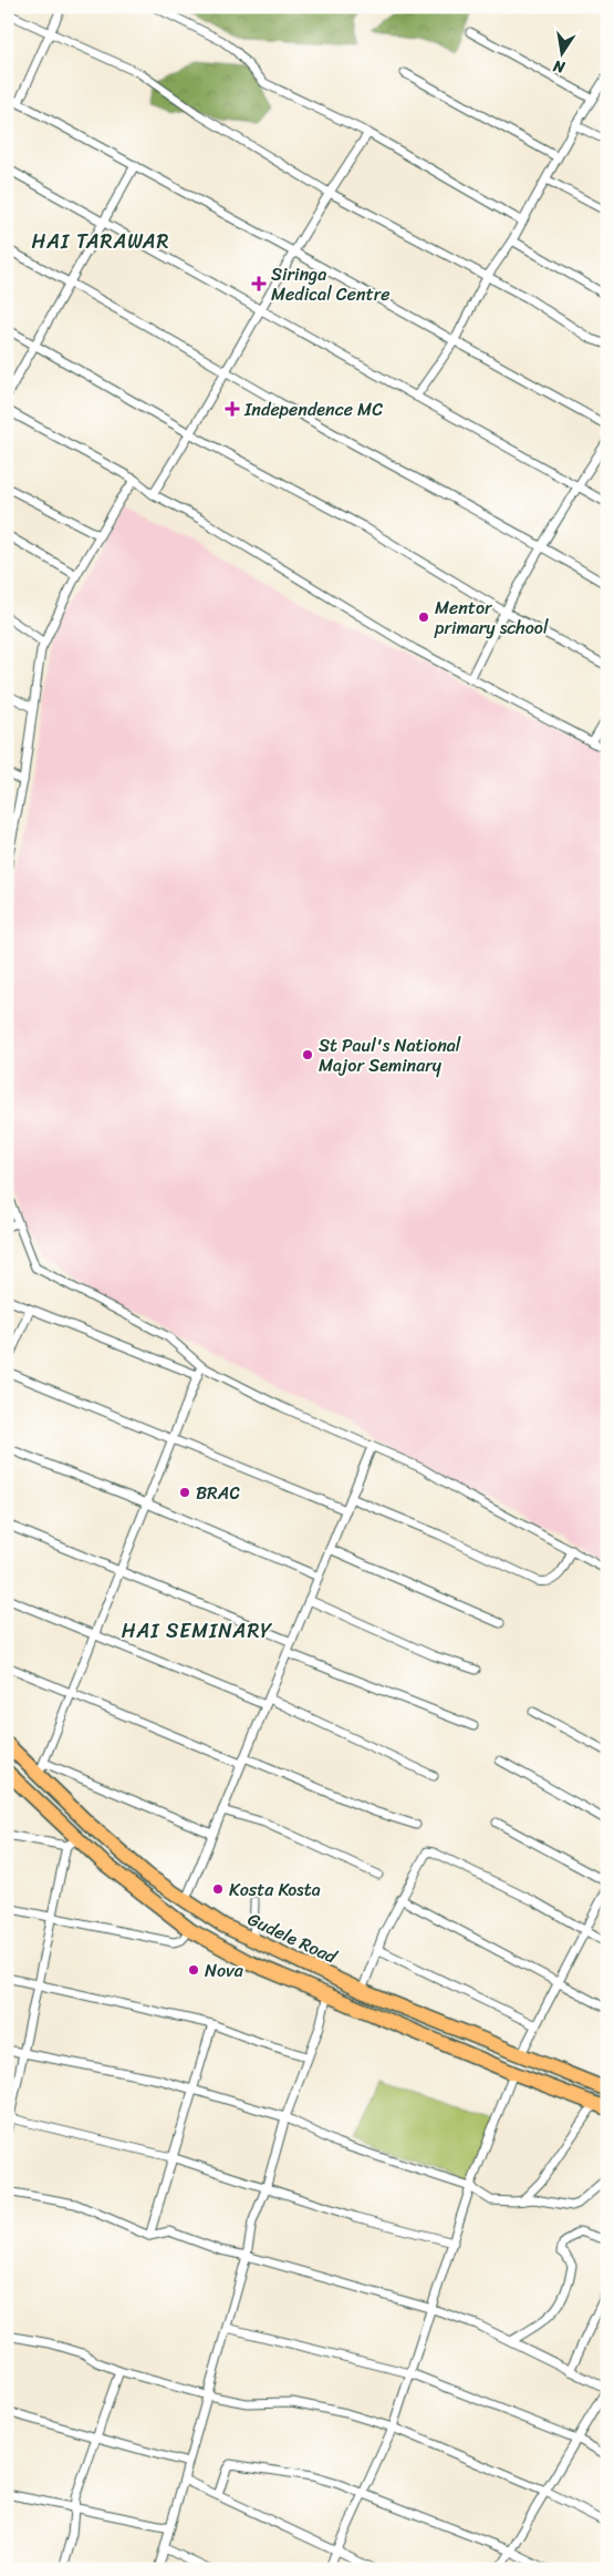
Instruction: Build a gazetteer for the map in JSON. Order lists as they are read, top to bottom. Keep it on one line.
{"streets":{"highway":["Gudele Road"]},"districts":["HAI TARAWAR","HAI SEMINARY"],"places":{"health":["Siringa Medical Centre","Independence MC"],"other":["Mentor primary school","St Paul's National Major Seminary","BRAC","Kosta Kosta","Nova"]},"north":"bottom"}
